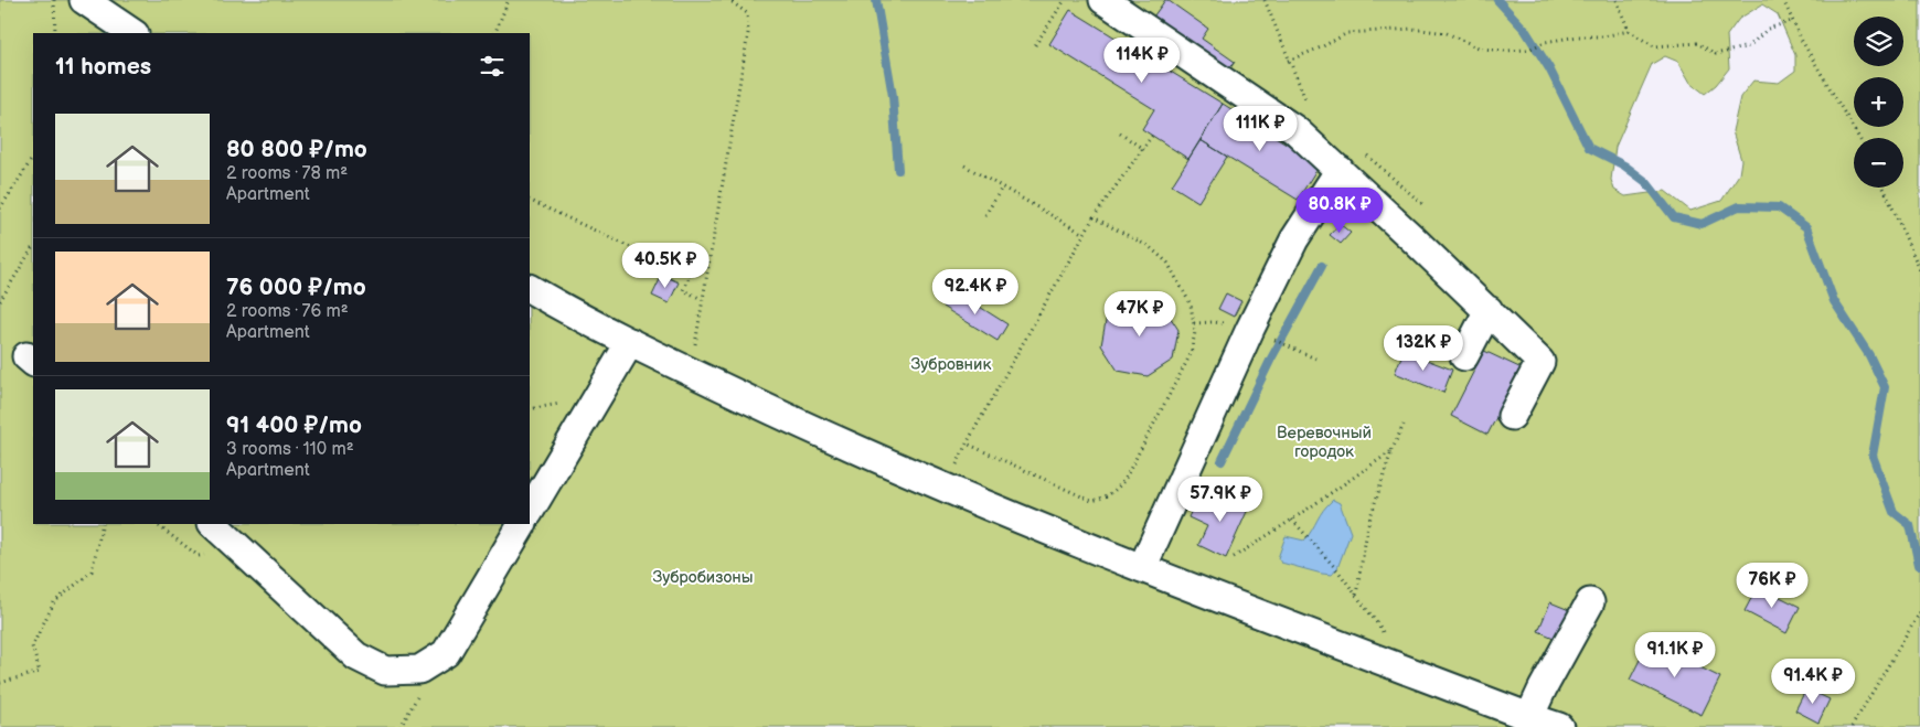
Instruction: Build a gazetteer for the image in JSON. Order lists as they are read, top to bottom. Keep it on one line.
{"parks":["Зубровник","Веревочный городок","Зубробизоны"],"page":{"map_buttons":["+","−"],"heading":"11 homes","price":["114K ₽","111K ₽","80.8K ₽","40.5K ₽","92.4K ₽","47K ₽","132K ₽","57.9K ₽","76K ₽","91.1K ₽","91.4K ₽"],"list":[{"name":"80 800 ₽/mo","note":"2 rooms · 78 m² · Apartment"},{"name":"76 000 ₽/mo","note":"2 rooms · 76 m² · Apartment"},{"name":"91 400 ₽/mo","note":"3 rooms · 110 m² · Apartment"}]}}
